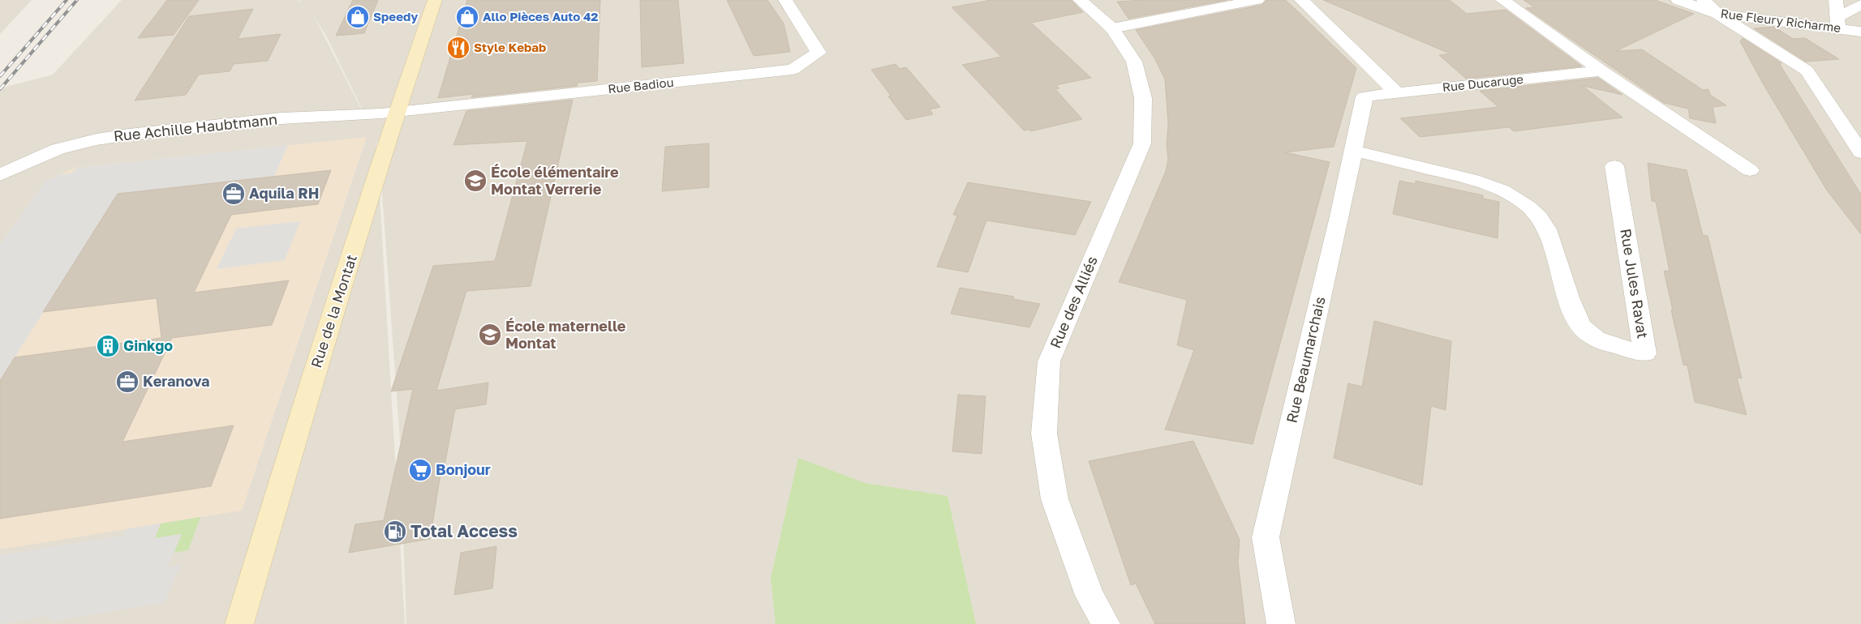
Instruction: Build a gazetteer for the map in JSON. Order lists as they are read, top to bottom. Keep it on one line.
{"streets":{"main road":["Rue de la Montat"],"street":["Rue Fleury Richarme","Rue Ducaruge","Rue Badiou","Rue Achille Haubtmann","Rue Jules Ravat","Rue des Alliés","Rue Beaumarchais"]},"crossings":[["Rue Ducaruge","Rue Beaumarchais"],["Rue Badiou","Rue Achille Haubtmann"],["Rue Badiou","Rue de la Montat"],["Rue Achille Haubtmann","Rue de la Montat"],["Rue Jules Ravat","Rue Beaumarchais"]],"places":{"shop":["Speedy","Allo Pièces Auto 42"],"restaurant":["Style Kebab"],"school or university":["École élémentaire Montat Verrerie","École maternelle Montat"],"office":["Aquila RH","Keranova"],"building":["Ginkgo"],"supermarket":["Bonjour"],"fuel station":["Total Access"]}}
